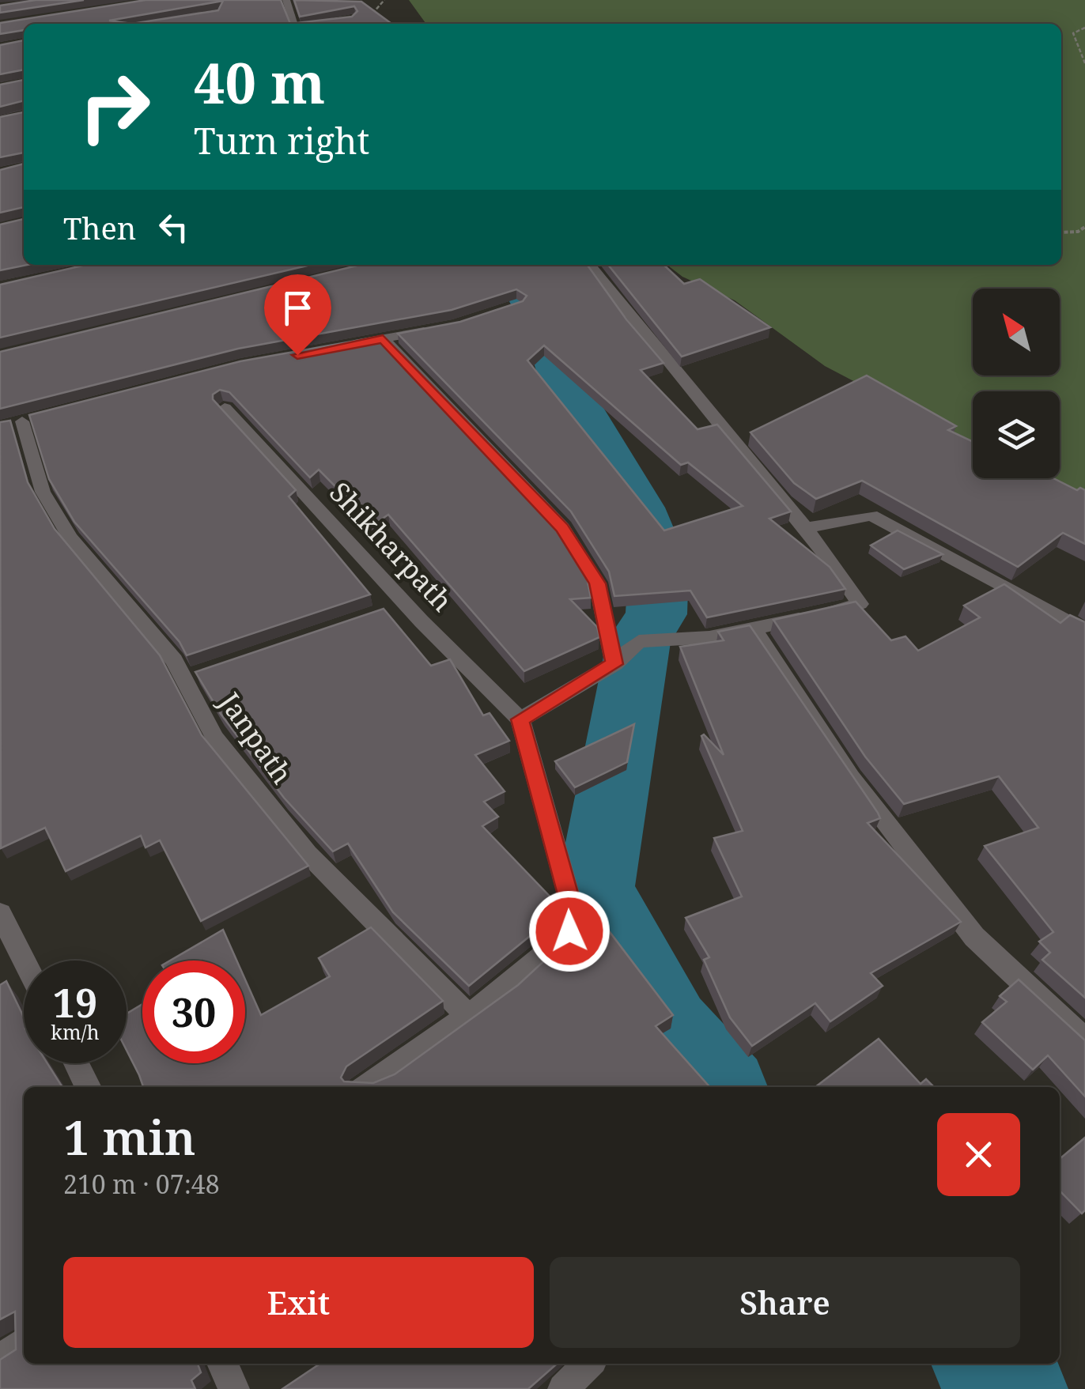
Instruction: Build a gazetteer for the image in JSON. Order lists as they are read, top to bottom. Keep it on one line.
{"streets":{"street":["Shikharpath","Janpath"]},"north":"top left","page":{"turn":["40 m","Turn right"],"then":"Then","speed":"19 km/h","limit":"30","heading":["1 min","210 m · 07:48"],"buttons":["Exit","Share"]}}
